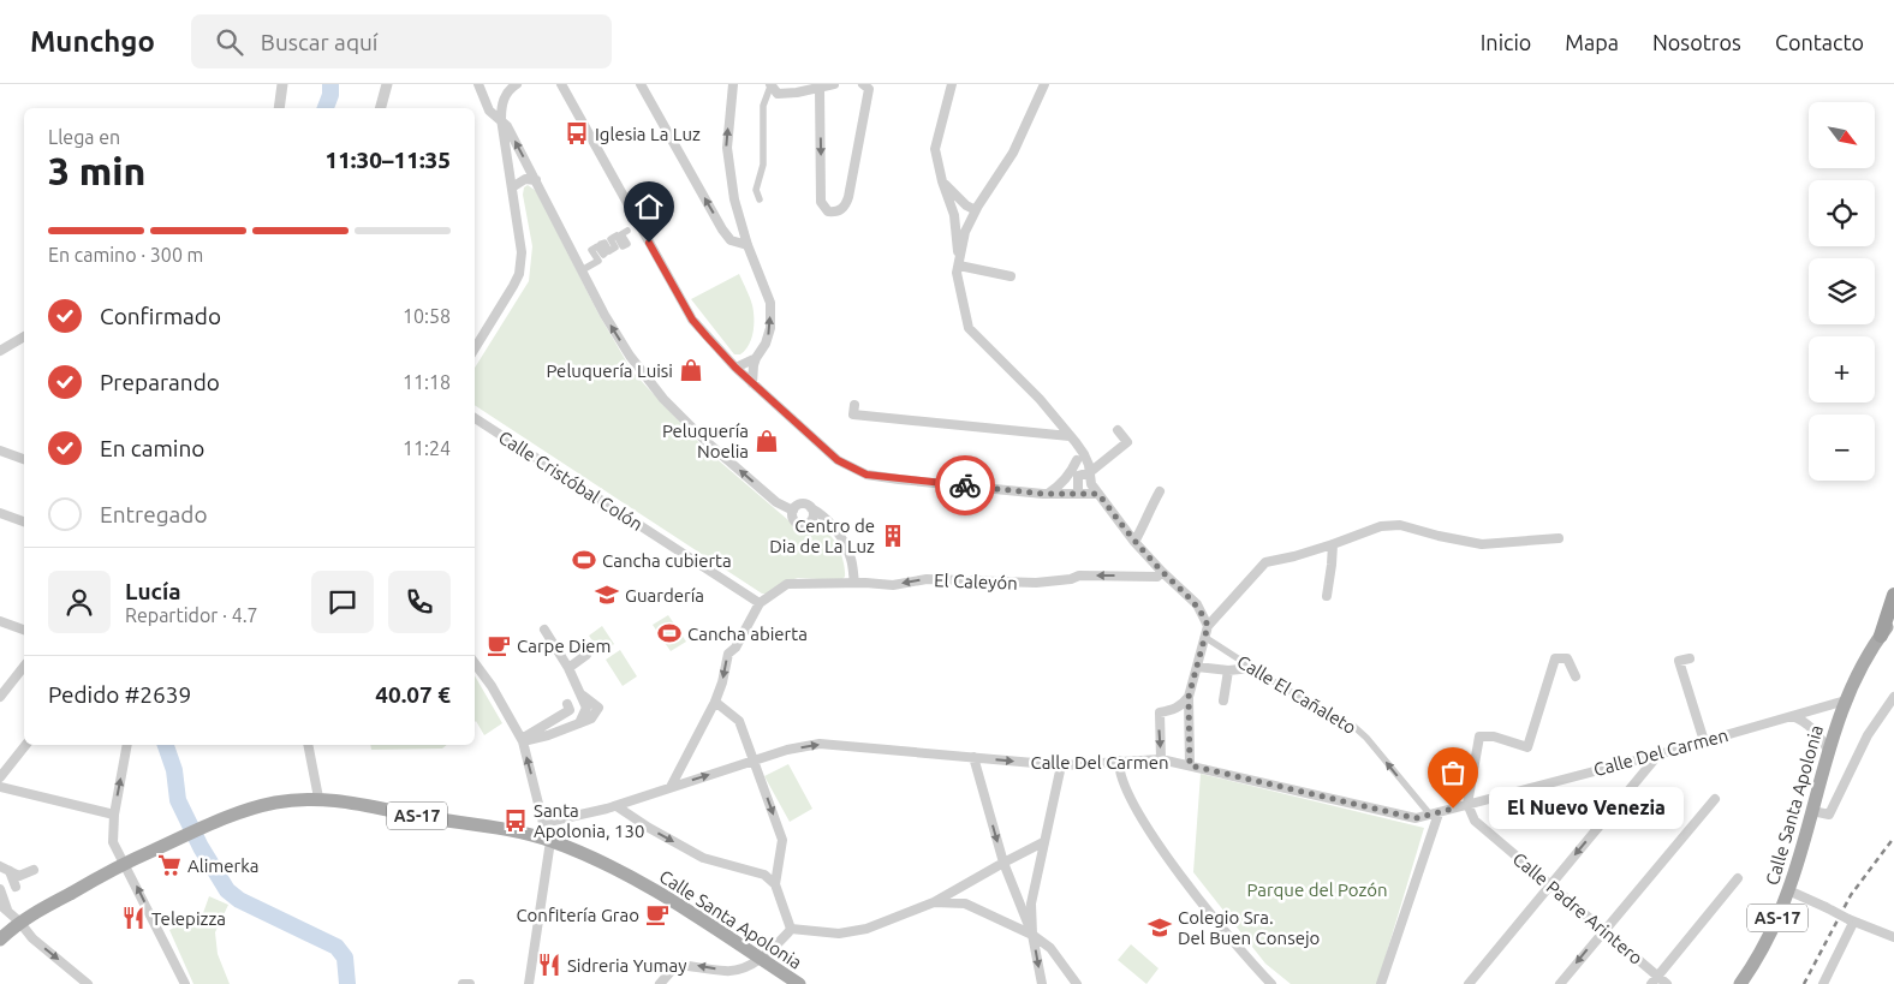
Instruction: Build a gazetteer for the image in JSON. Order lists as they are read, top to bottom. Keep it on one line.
{"streets":{"main road":["Calle Santa Apolonia","AS-17"],"street":["Calle Cristóbal Colón","El Caleyón","Calle El Cañaleto","Calle Del Carmen","Calle Padre Arintero"]},"crossings":[["Calle Cristóbal Colón","El Caleyón"],["Calle El Cañaleto","Calle Del Carmen"],["Calle Del Carmen","Calle Santa Apolonia"],["Calle Del Carmen","AS-17"],["Calle Del Carmen","Calle Padre Arintero"],["Calle Santa Apolonia","AS-17"]],"one_way":["El Caleyón","Calle El Cañaleto"],"parks":["Parque del Pozón"],"places":{"bus stop":["Iglesia La Luz","Santa Apolonia, 130"],"shop":["Peluquería Luisi","Peluquería Noelia"],"building":["Centro de Dia de La Luz"],"sports":["Cancha cubierta","Cancha abierta"],"school or university":["Guardería","Colegio Sra. Del Buen Consejo"],"cafe":["Carpe Diem","Confitería Grao"],"other":["El Nuevo Venezia"],"supermarket":["Alimerka"],"restaurant":["Telepizza","Sidreria Yumay"]},"north":"bottom right","page":{"header":"Munchgo","search":"Buscar aquí","nav":["Inicio","Mapa","Nosotros","Contacto"],"map_buttons":["+","−"],"heading":["3 min","Llega en","11:30–11:35"],"panel":["Lucía","Repartidor · 4.7","Pedido #2639","40.07 €"],"bar":"En camino · 300 m","list":[["Confirmado","10:58"],["Preparando","11:18"],["En camino","11:24"],"Entregado"],"bubble":"El Nuevo Venezia"}}
